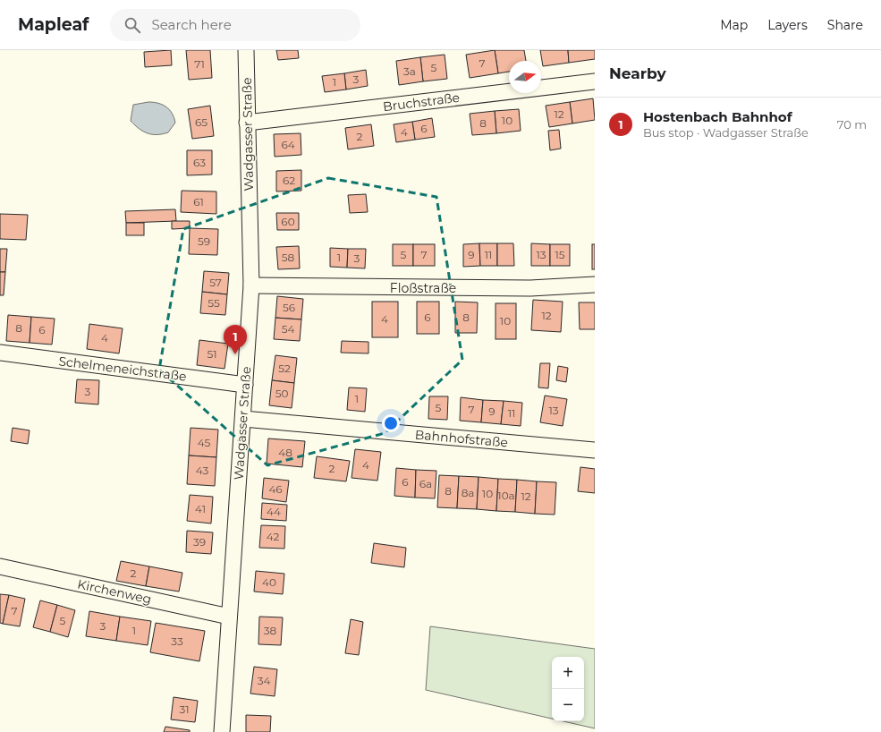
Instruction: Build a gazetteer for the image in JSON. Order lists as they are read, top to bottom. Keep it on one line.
{"streets":{"street":["Bruchstraße","Wadgasser Straße","Floßstraße","Schelmeneichstraße","Bahnhofstraße","Kirchenweg"]},"crossings":[["Bruchstraße","Wadgasser Straße"],["Wadgasser Straße","Floßstraße"],["Wadgasser Straße","Schelmeneichstraße"],["Wadgasser Straße","Bahnhofstraße"],["Wadgasser Straße","Kirchenweg"]],"house_numbers":["7","71","5","3a","3","1","12","10","65","8","6","4","2","64","63","62","61","60","59","5","7","9","11","13","15","58","1","3","57","55","56","12","6","8","4","10","8","54","6","4","51","52","3","50","1","5","7","13","9","11","45","48","4","2","43","6","6a","46","8","8a","10","10a","12","41","44","42","39","2","40","7","5","3","1","38","33","34","31"],"north":"right","page":{"header":"Mapleaf","search":"Search here","nav":["Map","Layers","Share"],"heading":"Nearby","list":[{"mark":"1","name":"Hostenbach Bahnhof","note":"Bus stop · Wadgasser Straße","value":"70 m"}],"pins":"1","map_buttons":["+","−"]}}
